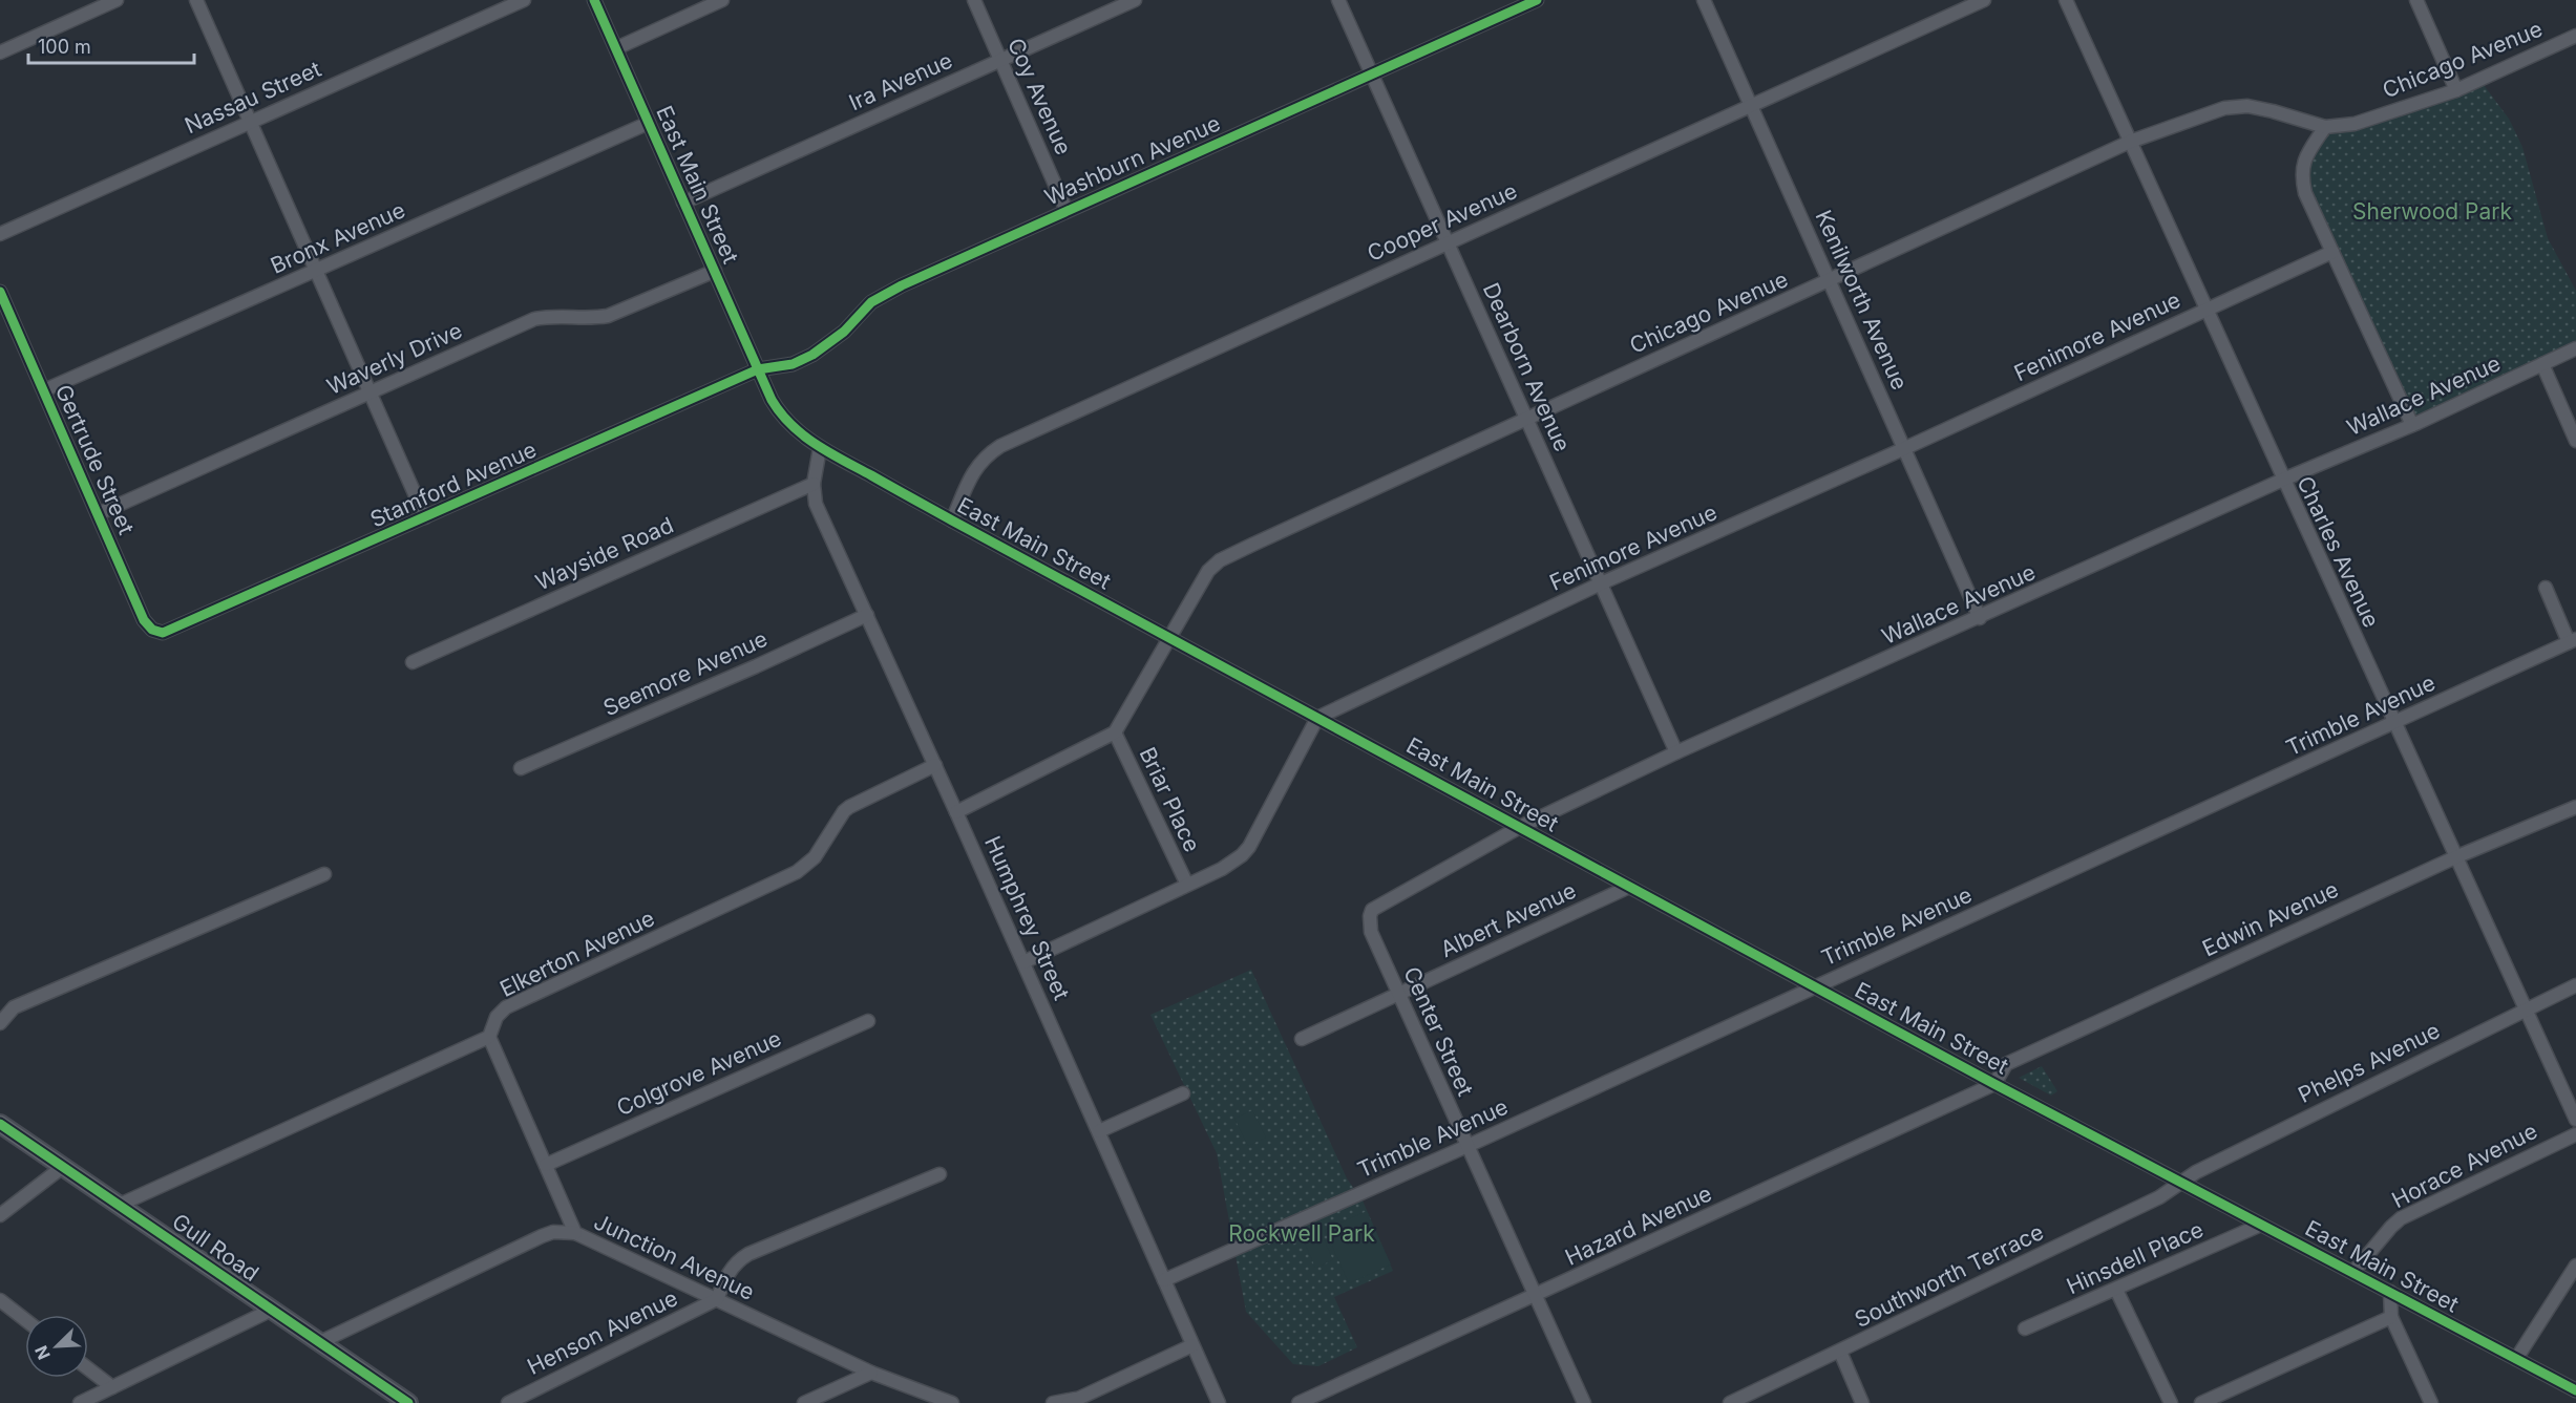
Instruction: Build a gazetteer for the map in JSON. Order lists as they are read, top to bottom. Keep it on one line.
{"streets":{"main road":["Gull Road"],"street":["Chicago Avenue","Ira Avenue","Coy Avenue","Nassau Street","Washburn Avenue","East Main Street","Cooper Avenue","Bronx Avenue","Kenilworth Avenue","Fenimore Avenue","Waverly Drive","Dearborn Avenue","Wallace Avenue","Gertrude Street","Stamford Avenue","Charles Avenue","Wayside Road","Seemore Avenue","Trimble Avenue","Briar Place","Humphrey Street","Edwin Avenue","Albert Avenue","Elkerton Avenue","Center Street","Phelps Avenue","Colgrove Avenue","Horace Avenue","Hazard Avenue","Junction Avenue","Hinsdell Place","Southworth Terrace","Henson Avenue"]},"crossings":[["Chicago Avenue","East Main Street"],["Chicago Avenue","Kenilworth Avenue"],["Chicago Avenue","Dearborn Avenue"],["Chicago Avenue","Charles Avenue"],["Chicago Avenue","Briar Place"],["Ira Avenue","Coy Avenue"],["Ira Avenue","East Main Street"],["Coy Avenue","Washburn Avenue"],["Washburn Avenue","East Main Street"],["Washburn Avenue","Dearborn Avenue"],["Washburn Avenue","Stamford Avenue"],["East Main Street","Cooper Avenue"],["East Main Street","Bronx Avenue"],["East Main Street","Fenimore Avenue"],["East Main Street","Waverly Drive"],["East Main Street","Wallace Avenue"],["East Main Street","Stamford Avenue"],["East Main Street","Trimble Avenue"],["East Main Street","Humphrey Street"],["East Main Street","Edwin Avenue"],["East Main Street","Albert Avenue"],["East Main Street","Phelps Avenue"],["East Main Street","Horace Avenue"],["East Main Street","Hazard Avenue"],["East Main Street","Hinsdell Place"],["East Main Street","Southworth Terrace"],["Cooper Avenue","Kenilworth Avenue"],["Cooper Avenue","Dearborn Avenue"],["Bronx Avenue","Gertrude Street"],["Kenilworth Avenue","Fenimore Avenue"],["Kenilworth Avenue","Wallace Avenue"],["Fenimore Avenue","Dearborn Avenue"],["Fenimore Avenue","Charles Avenue"],["Waverly Drive","Gertrude Street"],["Dearborn Avenue","Wallace Avenue"],["Wallace Avenue","Charles Avenue"],["Wallace Avenue","Center Street"],["Gertrude Street","Stamford Avenue"],["Charles Avenue","Trimble Avenue"],["Charles Avenue","Edwin Avenue"],["Charles Avenue","Phelps Avenue"],["Wayside Road","Humphrey Street"],["Seemore Avenue","Humphrey Street"],["Trimble Avenue","Humphrey Street"],["Trimble Avenue","Center Street"],["Humphrey Street","Elkerton Avenue"],["Edwin Avenue","Hazard Avenue"],["Albert Avenue","Center Street"],["Elkerton Avenue","Junction Avenue"],["Center Street","Hazard Avenue"],["Phelps Avenue","Southworth Terrace"],["Colgrove Avenue","Junction Avenue"],["Junction Avenue","Henson Avenue"]],"parks":["Sherwood Park","Rockwell Park"],"scale_bar":"100 m","north":"bottom left"}
